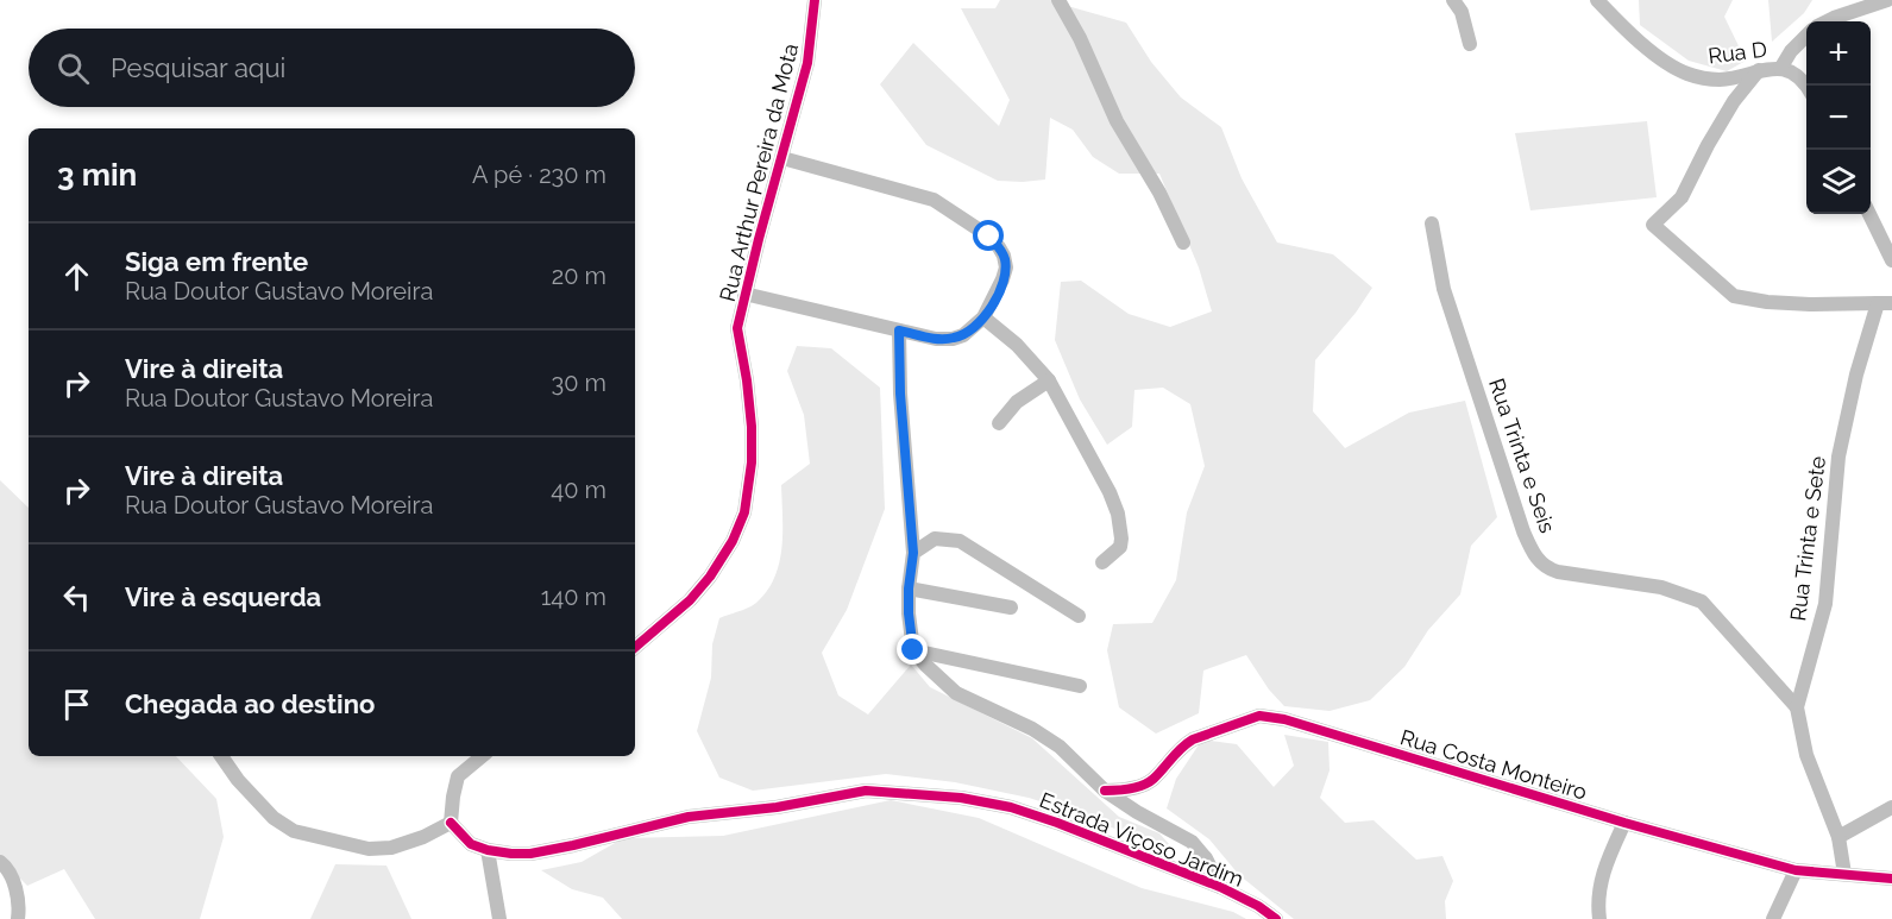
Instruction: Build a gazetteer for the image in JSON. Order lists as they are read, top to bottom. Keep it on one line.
{"streets":{"street":["Rua D","Rua Arthur Pereira da Mota","Rua Trinta e Seis","Rua Trinta e Sete","Rua Costa Monteiro","Estrada Viçoso Jardim"]},"crossings":[["Rua Trinta e Seis","Rua Trinta e Sete"],["Rua Trinta e Sete","Rua Costa Monteiro"]],"page":{"map_buttons":["+","−"],"search":"Pesquisar aqui","heading":["3 min","A pé · 230 m"],"list":[["Siga em frente","Rua Doutor Gustavo Moreira","20 m"],["Vire à direita","Rua Doutor Gustavo Moreira","30 m"],["Vire à direita","Rua Doutor Gustavo Moreira","40 m"],["Vire à esquerda","140 m"],"Chegada ao destino"]}}
